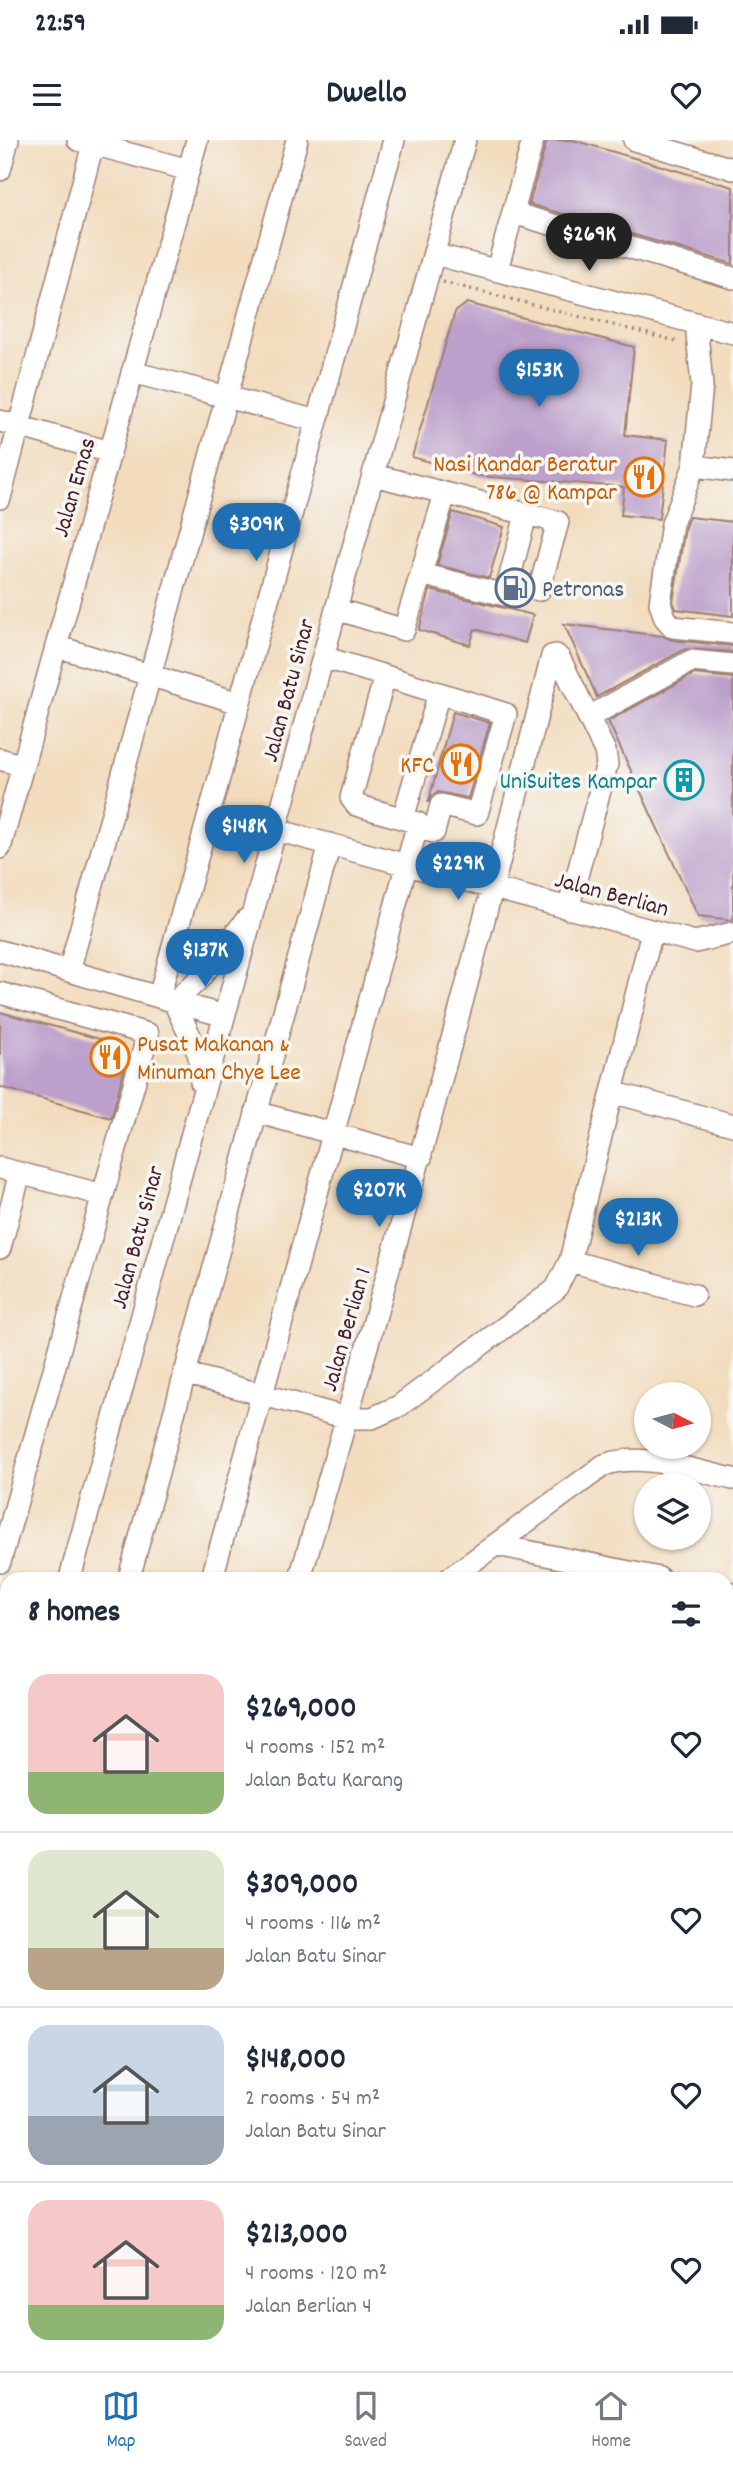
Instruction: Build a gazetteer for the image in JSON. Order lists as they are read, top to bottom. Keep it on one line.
{"streets":{"street":["Jalan Emas","Jalan Batu Sinar","Jalan Berlian","Jalan Berlian 1"]},"crossings":[["Jalan Batu Sinar","Jalan Berlian"],["Jalan Berlian","Jalan Berlian 1"]],"places":{"restaurant":["Nasi Kandar Beratur 786 @ Kampar","KFC","Pusat Makanan & Minuman Chye Lee"],"fuel station":["Petronas"],"building":["UniSuites Kampar"]},"north":"right","page":{"status":"22:59","header":"Dwello","price":["$269K","$153K","$309K","$148K","$229K","$137K","$207K","$213K"],"heading":"8 homes","list":[{"name":"$269,000","note":"4 rooms · 152 m² · Jalan Batu Karang"},{"name":"$309,000","note":"4 rooms · 116 m² · Jalan Batu Sinar"},{"name":"$148,000","note":"2 rooms · 54 m² · Jalan Batu Sinar"},{"name":"$213,000","note":"4 rooms · 120 m² · Jalan Berlian 4"}],"tabs":["Map","Saved","Home"]}}
